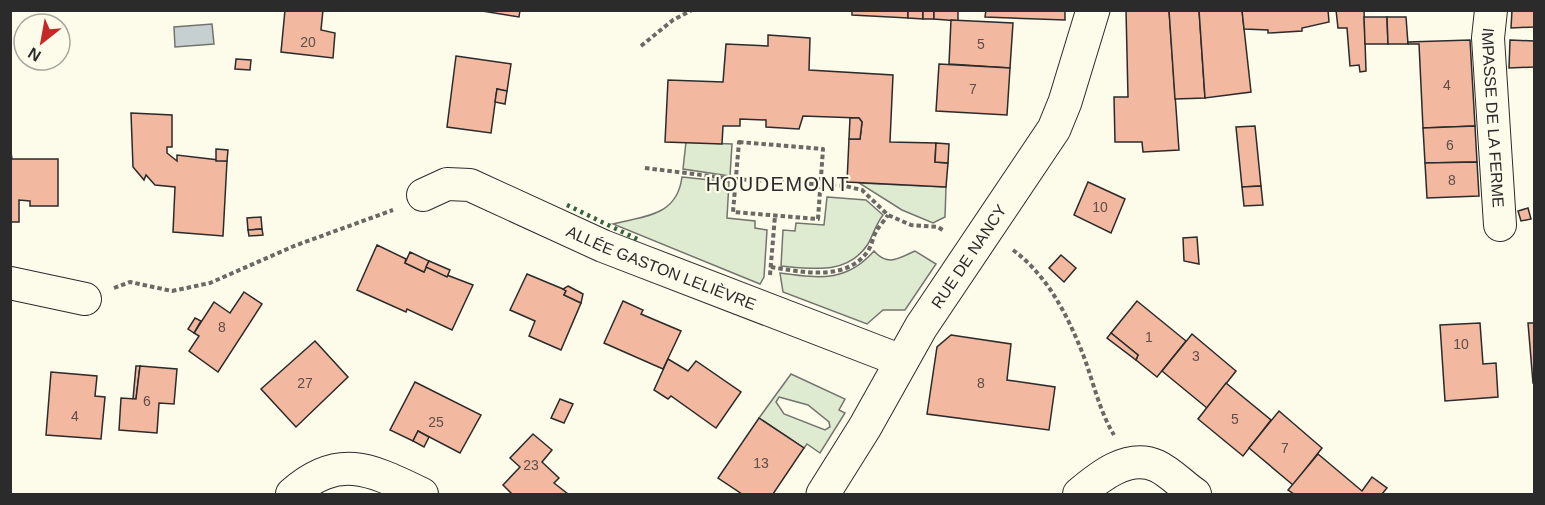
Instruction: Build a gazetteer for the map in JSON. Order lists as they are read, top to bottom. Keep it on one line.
{"streets":{"street":["IMPASSE DE LA FERME","RUE DE NANCY","ALLÉE GASTON LELIÈVRE"]},"crossings":[["RUE DE NANCY","ALLÉE GASTON LELIÈVRE"]],"districts":["HOUDEMONT"],"house_numbers":["20","5","4","7","6","8","10","8","1","10","3","27","8","6","4","5","25","7","13","23"],"north":"bottom left"}
